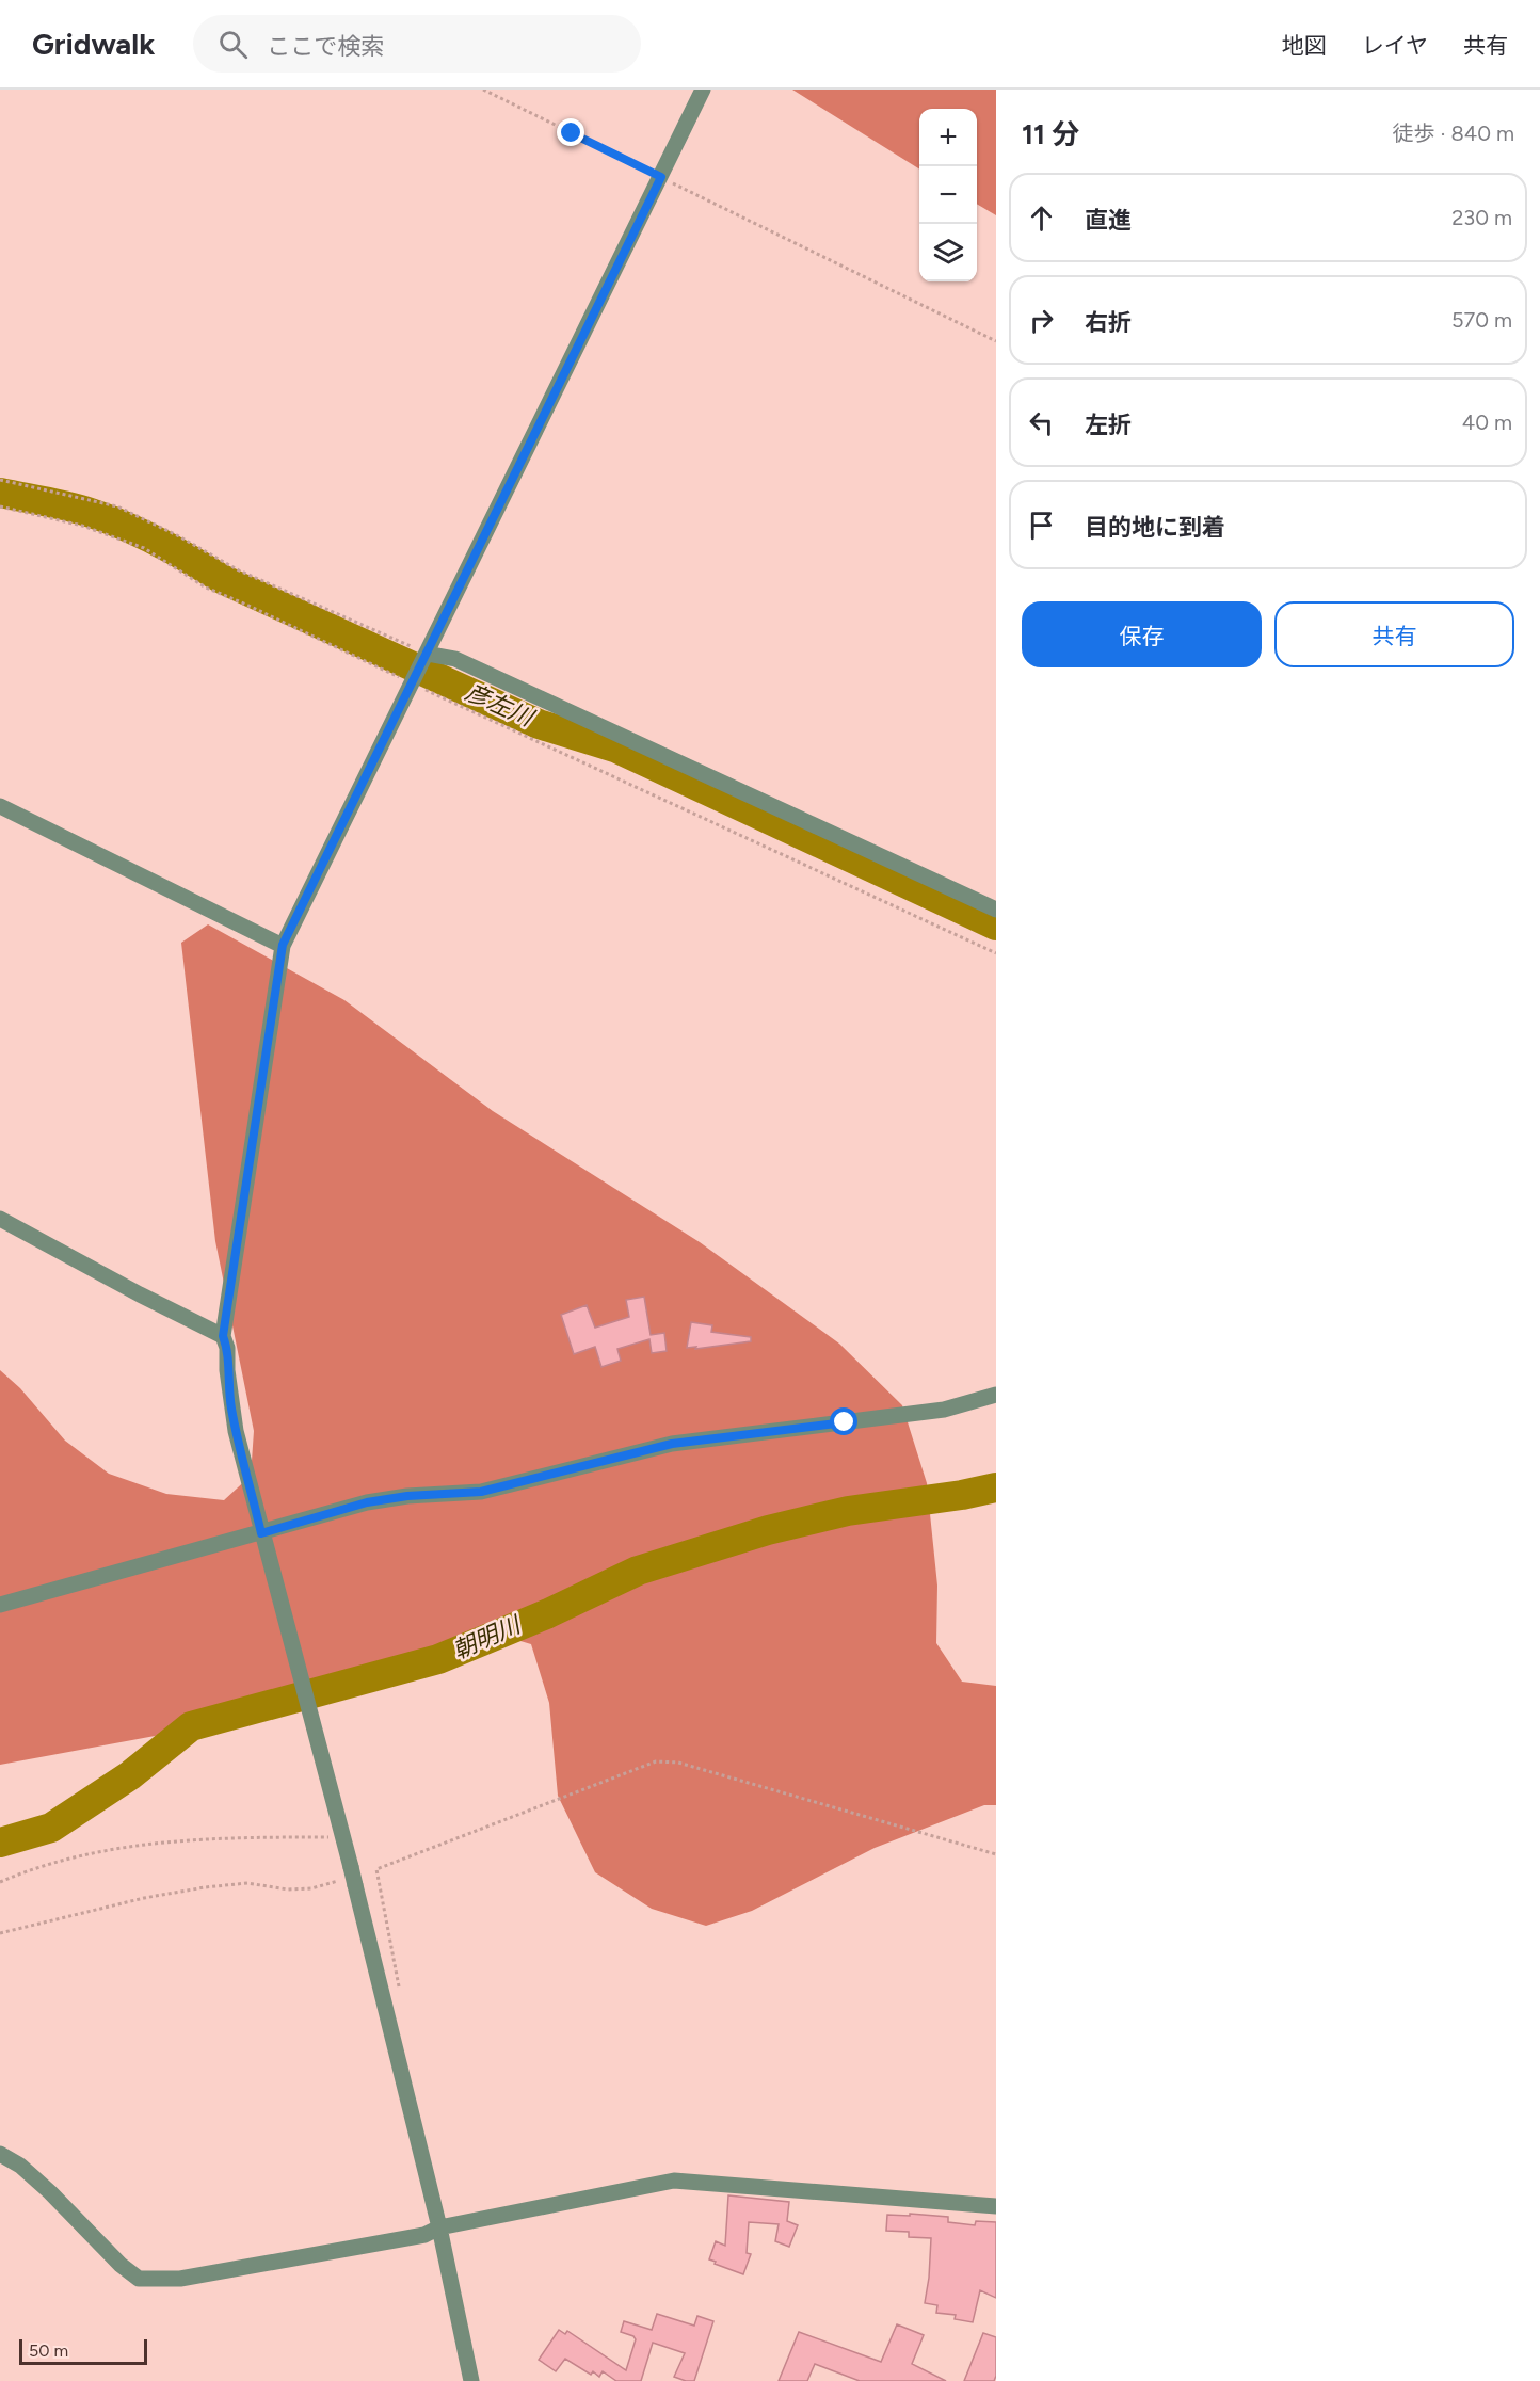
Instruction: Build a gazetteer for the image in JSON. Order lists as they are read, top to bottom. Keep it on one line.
{"water":["彦左川","朝明川"],"scale_bar":"50 m","page":{"header":"Gridwalk","search":"ここで検索","nav":["地図","レイヤ","共有"],"heading":["11 分","徒歩 · 840 m"],"map_buttons":["+","−"],"list":[["直進","230 m"],["右折","570 m"],["左折","40 m"],"目的地に到着"],"buttons":["保存","共有"],"scale":"50 m"}}
